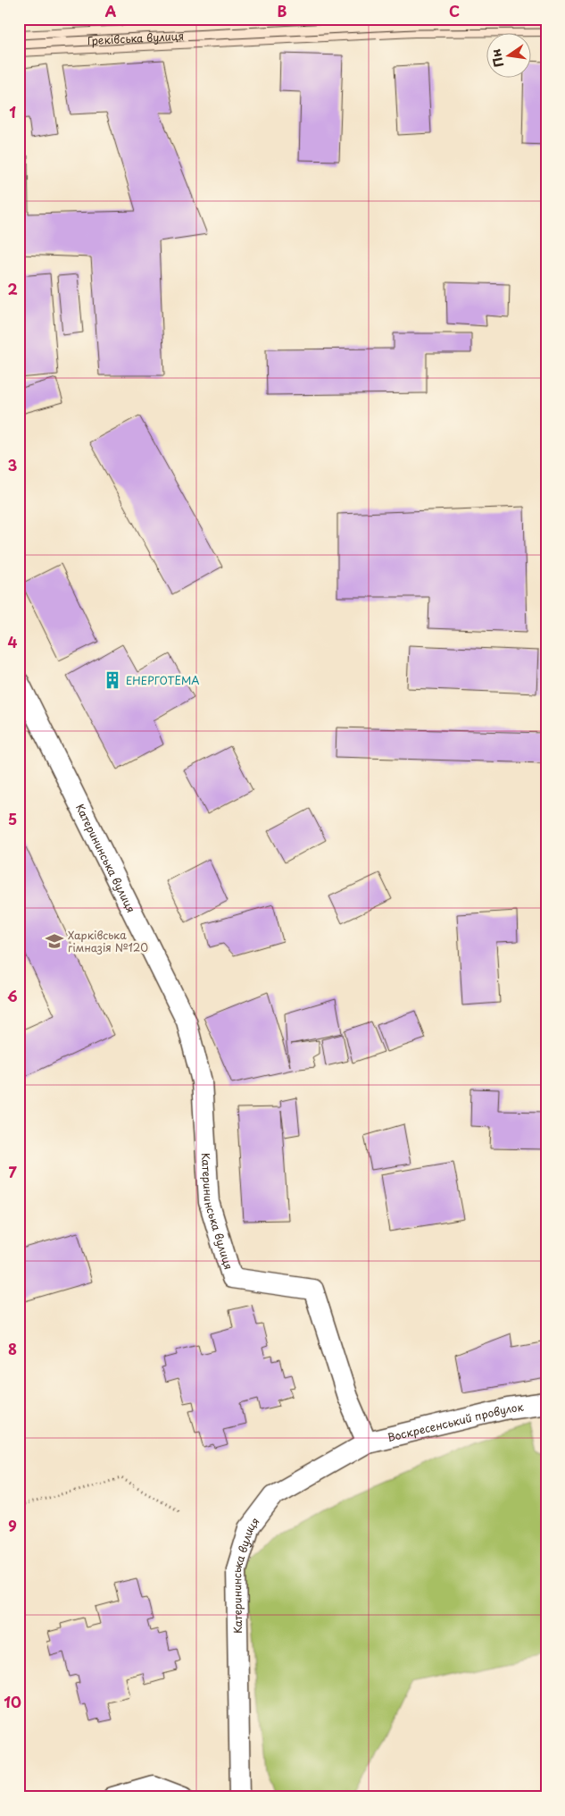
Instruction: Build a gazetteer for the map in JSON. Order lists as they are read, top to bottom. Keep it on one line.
{"streets":{"main road":["Греківська вулиця"],"street":["Катерининська вулиця","Воскресенський провулок"]},"crossings":[["Катерининська вулиця","Воскресенський провулок"]],"places":{"building":["ЕНЕРГОТЕМА"],"school or university":["Харківська гімназія №120"]},"north":"left","grid":{"columns":["A","B","C"],"rows":["1","2","3","4","5","6","7","8","9","10"]}}
